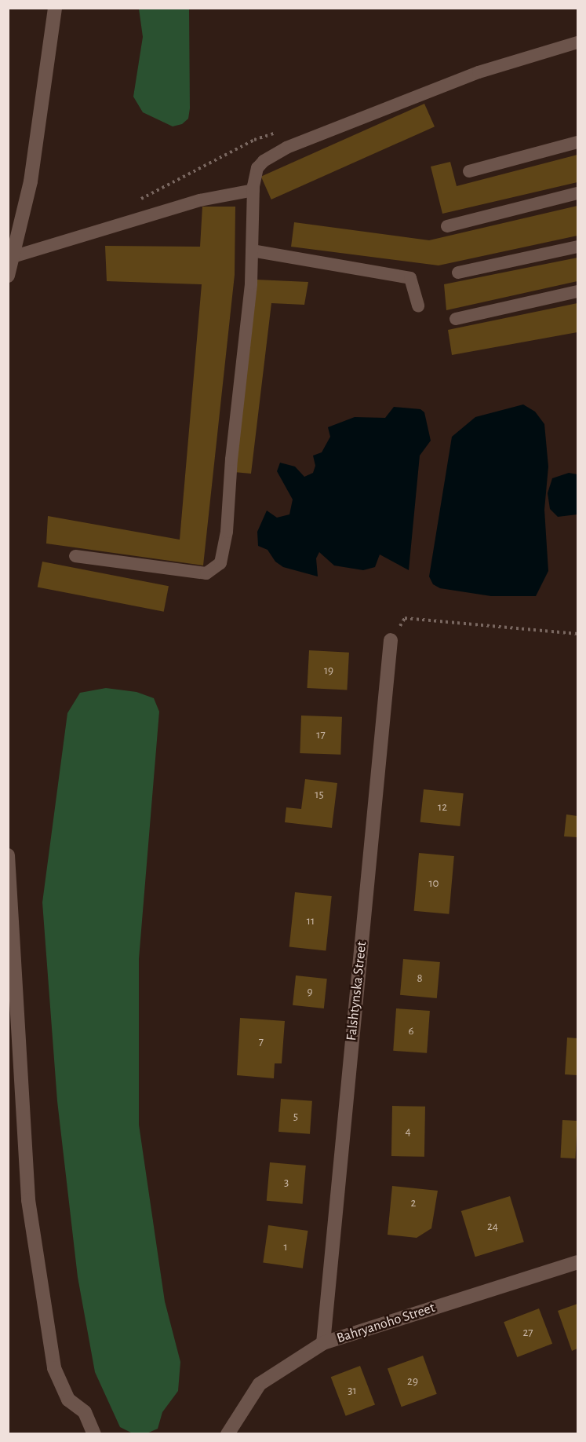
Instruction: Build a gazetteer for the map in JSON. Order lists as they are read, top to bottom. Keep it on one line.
{"streets":{"street":["Falshtynska Street","Bahryanoho Street"]},"crossings":[["Falshtynska Street","Bahryanoho Street"]],"house_numbers":["19","17","15","12","10","11","8","9","6","7","5","4","3","2","24","1","27","29","31"]}
